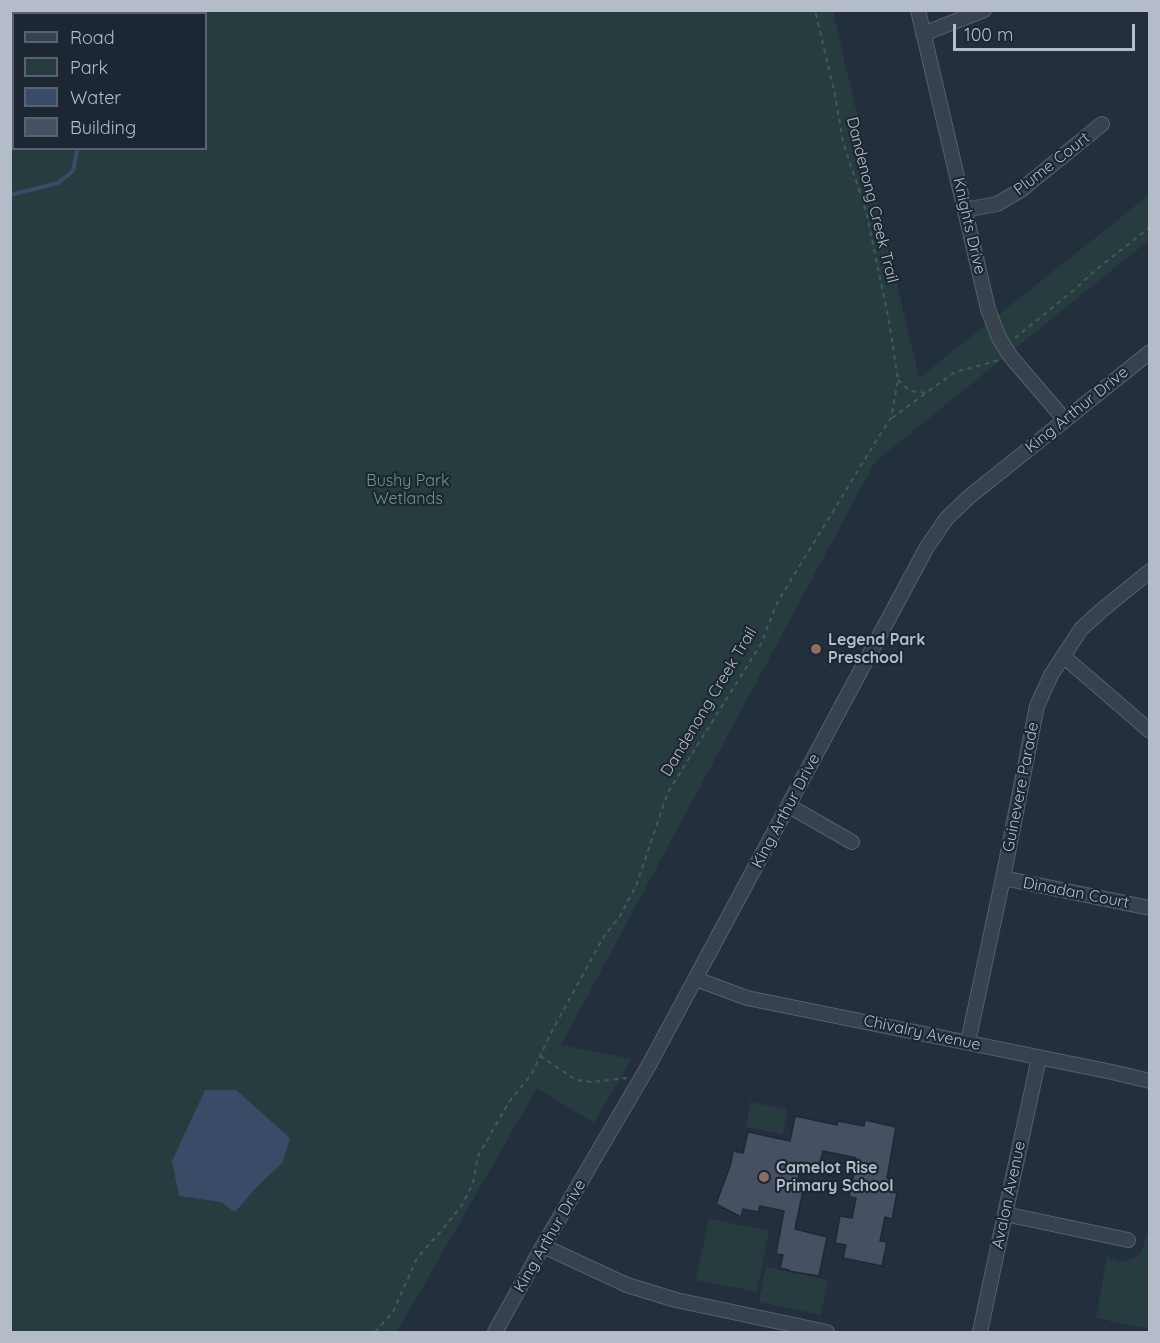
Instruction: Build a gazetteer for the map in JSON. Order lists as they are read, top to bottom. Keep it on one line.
{"streets":{"street":["Plume Court","Knights Drive","King Arthur Drive","Guinevere Parade","Dinadan Court","Chivalry Avenue","Avalon Avenue"],"path":["Dandenong Creek Trail"]},"crossings":[["Plume Court","Knights Drive"],["Knights Drive","King Arthur Drive"],["King Arthur Drive","Chivalry Avenue"],["Guinevere Parade","Dinadan Court"],["Guinevere Parade","Chivalry Avenue"],["Chivalry Avenue","Avalon Avenue"]],"parks":["Bushy Park Wetlands"],"places":["Legend Park Preschool","Camelot Rise Primary School"],"legend":["Road","Park","Water","Building"],"scale_bar":"100 m"}
